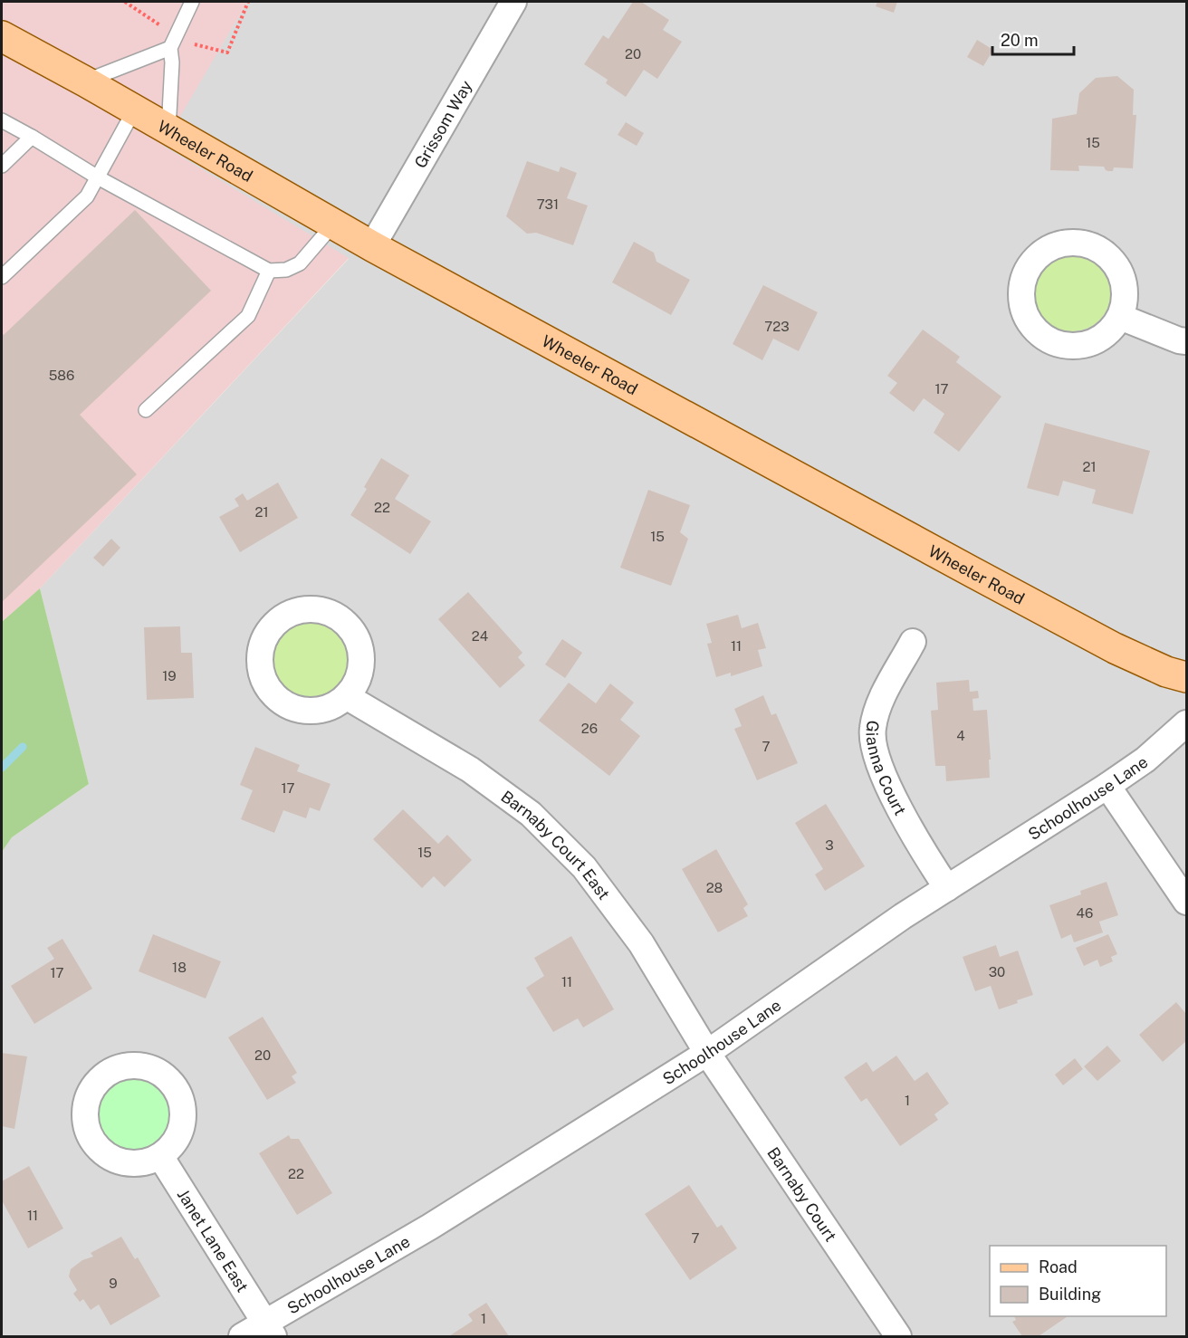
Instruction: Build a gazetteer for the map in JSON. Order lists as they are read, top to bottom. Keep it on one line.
{"streets":{"main road":["Wheeler Road"],"street":["Grissom Way","Gianna Court","Schoolhouse Lane","Barnaby Court East","Barnaby Court","Janet Lane East"]},"crossings":[["Grissom Way","Wheeler Road"],["Gianna Court","Schoolhouse Lane"],["Schoolhouse Lane","Barnaby Court East"],["Schoolhouse Lane","Barnaby Court"],["Schoolhouse Lane","Janet Lane East"],["Barnaby Court East","Barnaby Court"]],"house_numbers":["20","15","731","723","586","17","21","22","21","15","24","11","19","26","4","7","17","3","15","28","46","18","30","17","11","20","1","22","11","7","9","1"],"legend":["Road","Building"],"scale_bar":"20 m"}
